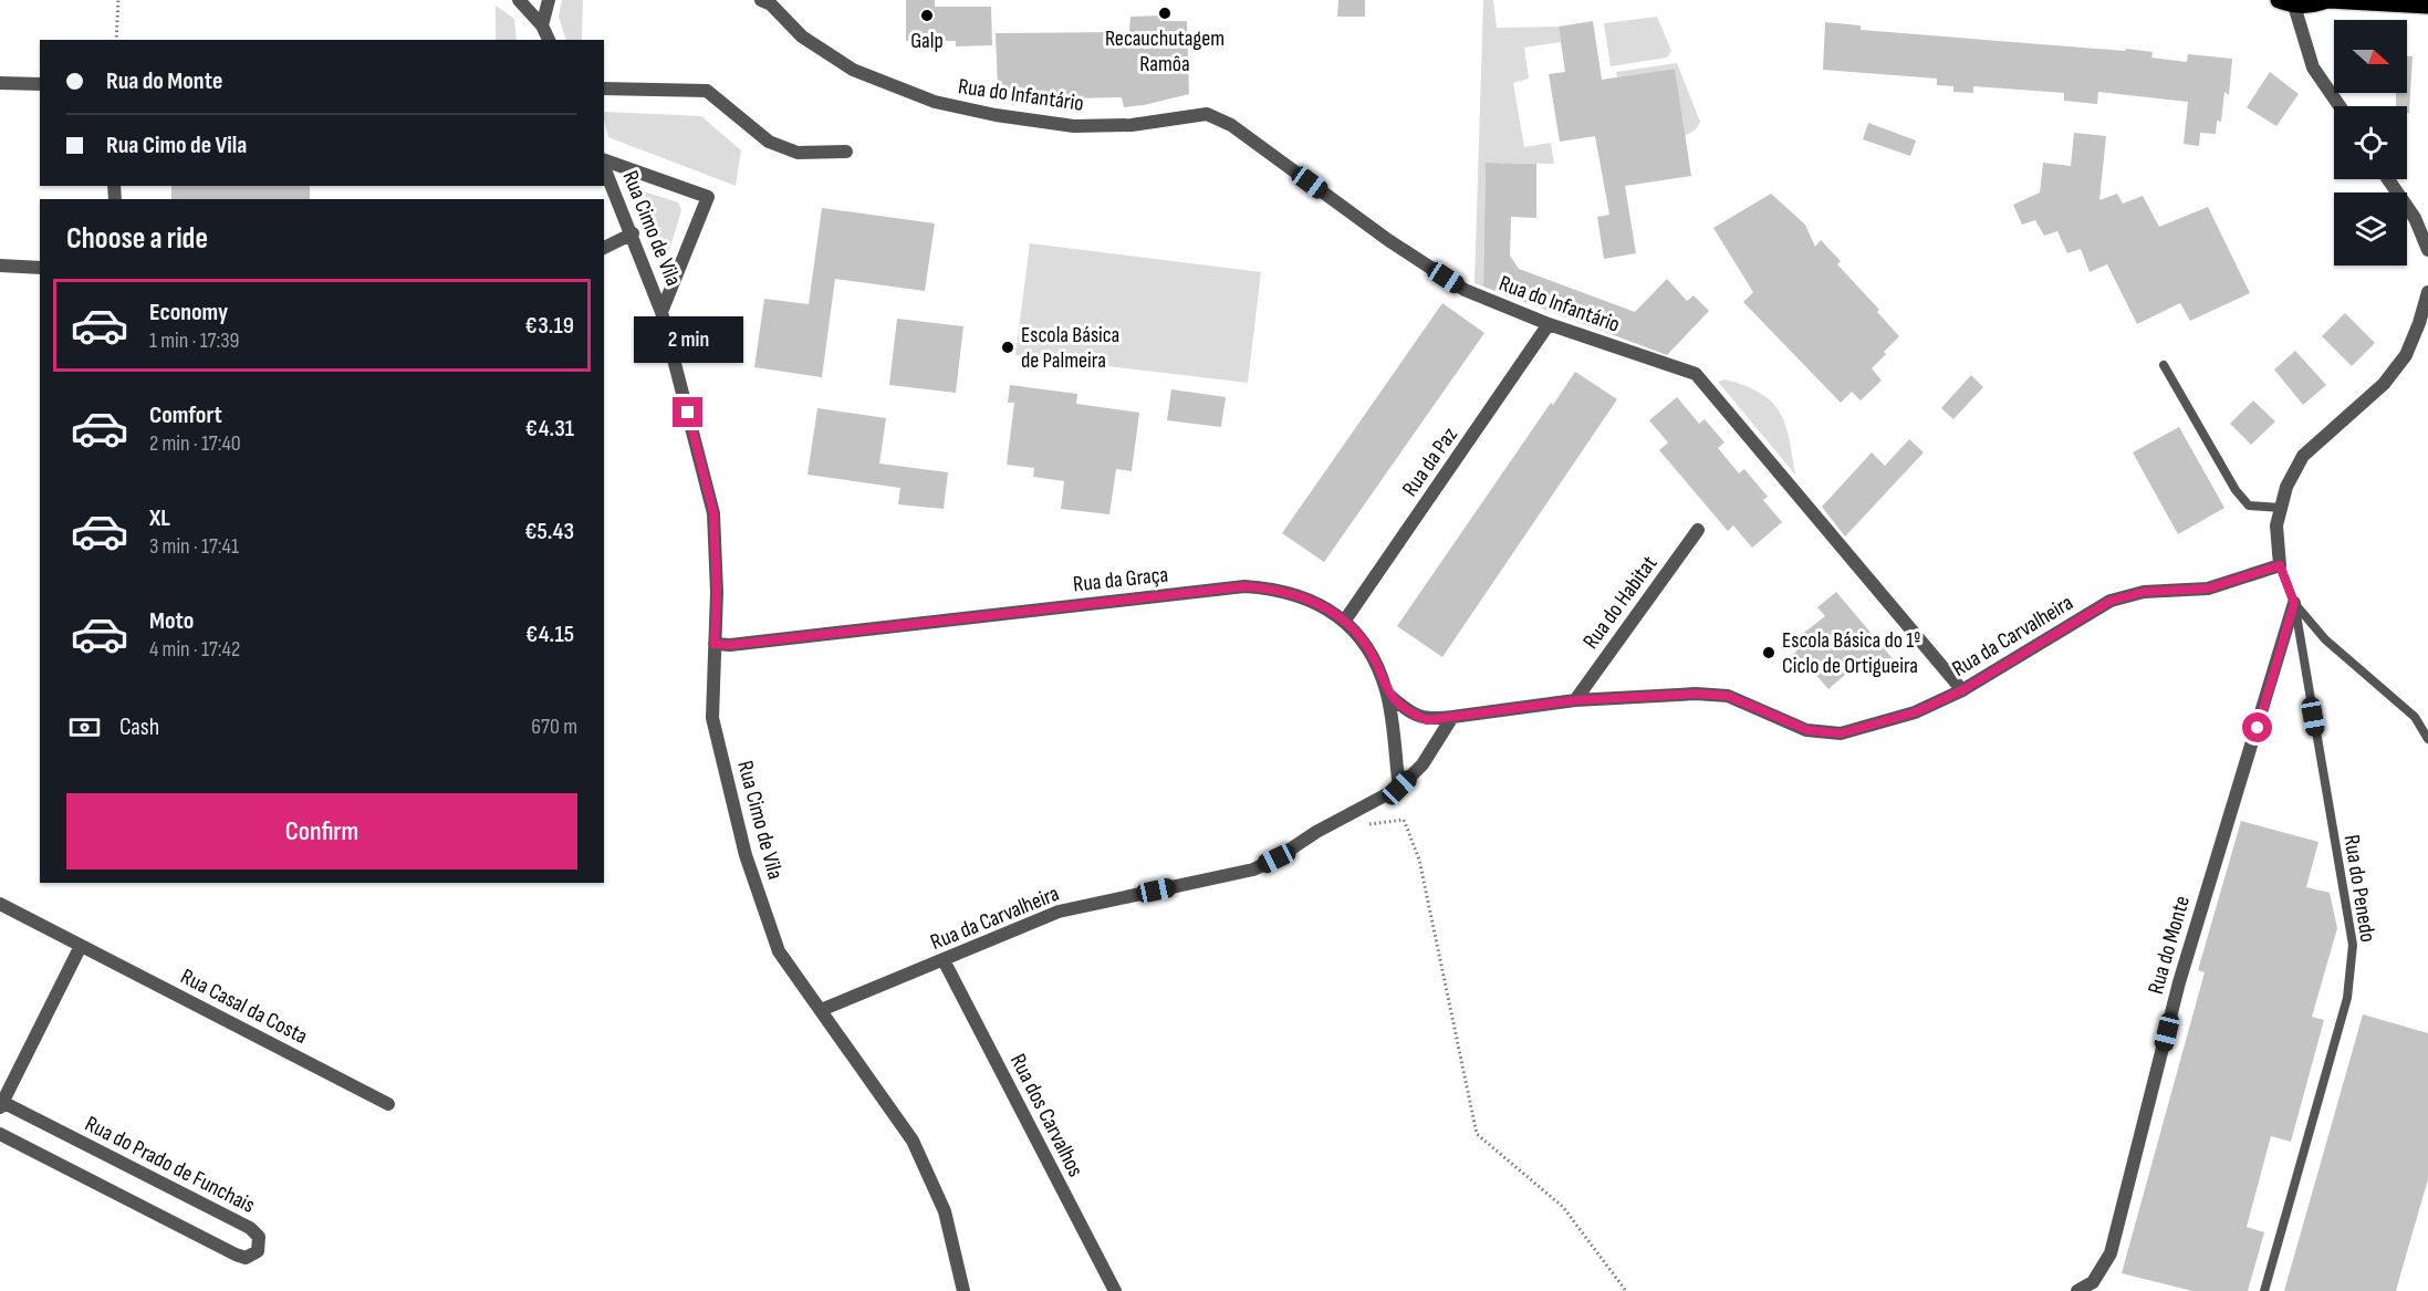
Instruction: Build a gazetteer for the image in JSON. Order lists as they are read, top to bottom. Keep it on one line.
{"streets":{"street":["Rua do Infantário","Rua Cimo de Vila","Rua da Paz","Rua da Graça","Rua do Habitat","Rua da Carvalheira","Rua do Monte","Rua Casal da Costa","Rua dos Carvalhos","Rua do Prado de Funchais"],"lane":["Rua do Penedo"]},"crossings":[["Rua do Infantário","Rua da Paz"],["Rua do Infantário","Rua da Carvalheira"],["Rua Cimo de Vila","Rua da Graça"],["Rua Cimo de Vila","Rua da Carvalheira"],["Rua da Paz","Rua da Graça"],["Rua da Graça","Rua da Carvalheira"],["Rua do Habitat","Rua da Carvalheira"],["Rua da Carvalheira","Rua dos Carvalhos"],["Rua do Penedo","Rua do Monte"]],"places":["Recauchutagem Ramôa","Galp","Escola Básica de Palmeira","Escola Básica do 1º Ciclo de Ortigueira"],"north":"right","page":{"banner":["Rua do Monte","Rua Cimo de Vila"],"heading":"Choose a ride","list":[{"name":"Economy","note":"1 min · 17:39","value":"€3.19"},{"name":"Comfort","note":"2 min · 17:40","value":"€4.31"},{"name":"XL","note":"3 min · 17:41","value":"€5.43"},{"name":"Moto","note":"4 min · 17:42","value":"€4.15"}],"bubble":"2 min","pay":["Cash","670 m"],"buttons":"Confirm"}}
